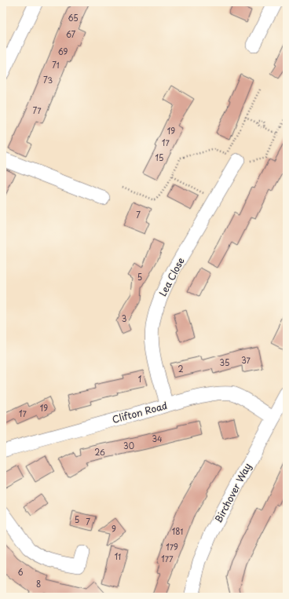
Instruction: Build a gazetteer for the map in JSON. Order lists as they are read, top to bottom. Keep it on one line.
{"streets":{"street":["Lea Close","Clifton Road","Birchover Way"]},"crossings":[["Lea Close","Clifton Road"],["Clifton Road","Birchover Way"]],"house_numbers":["65","67","69","71","73","77","19","17","15","7","5","3","37","35","2","1","19","17","34","30","26","5","7","9","181","179","11","177","6","8"]}
